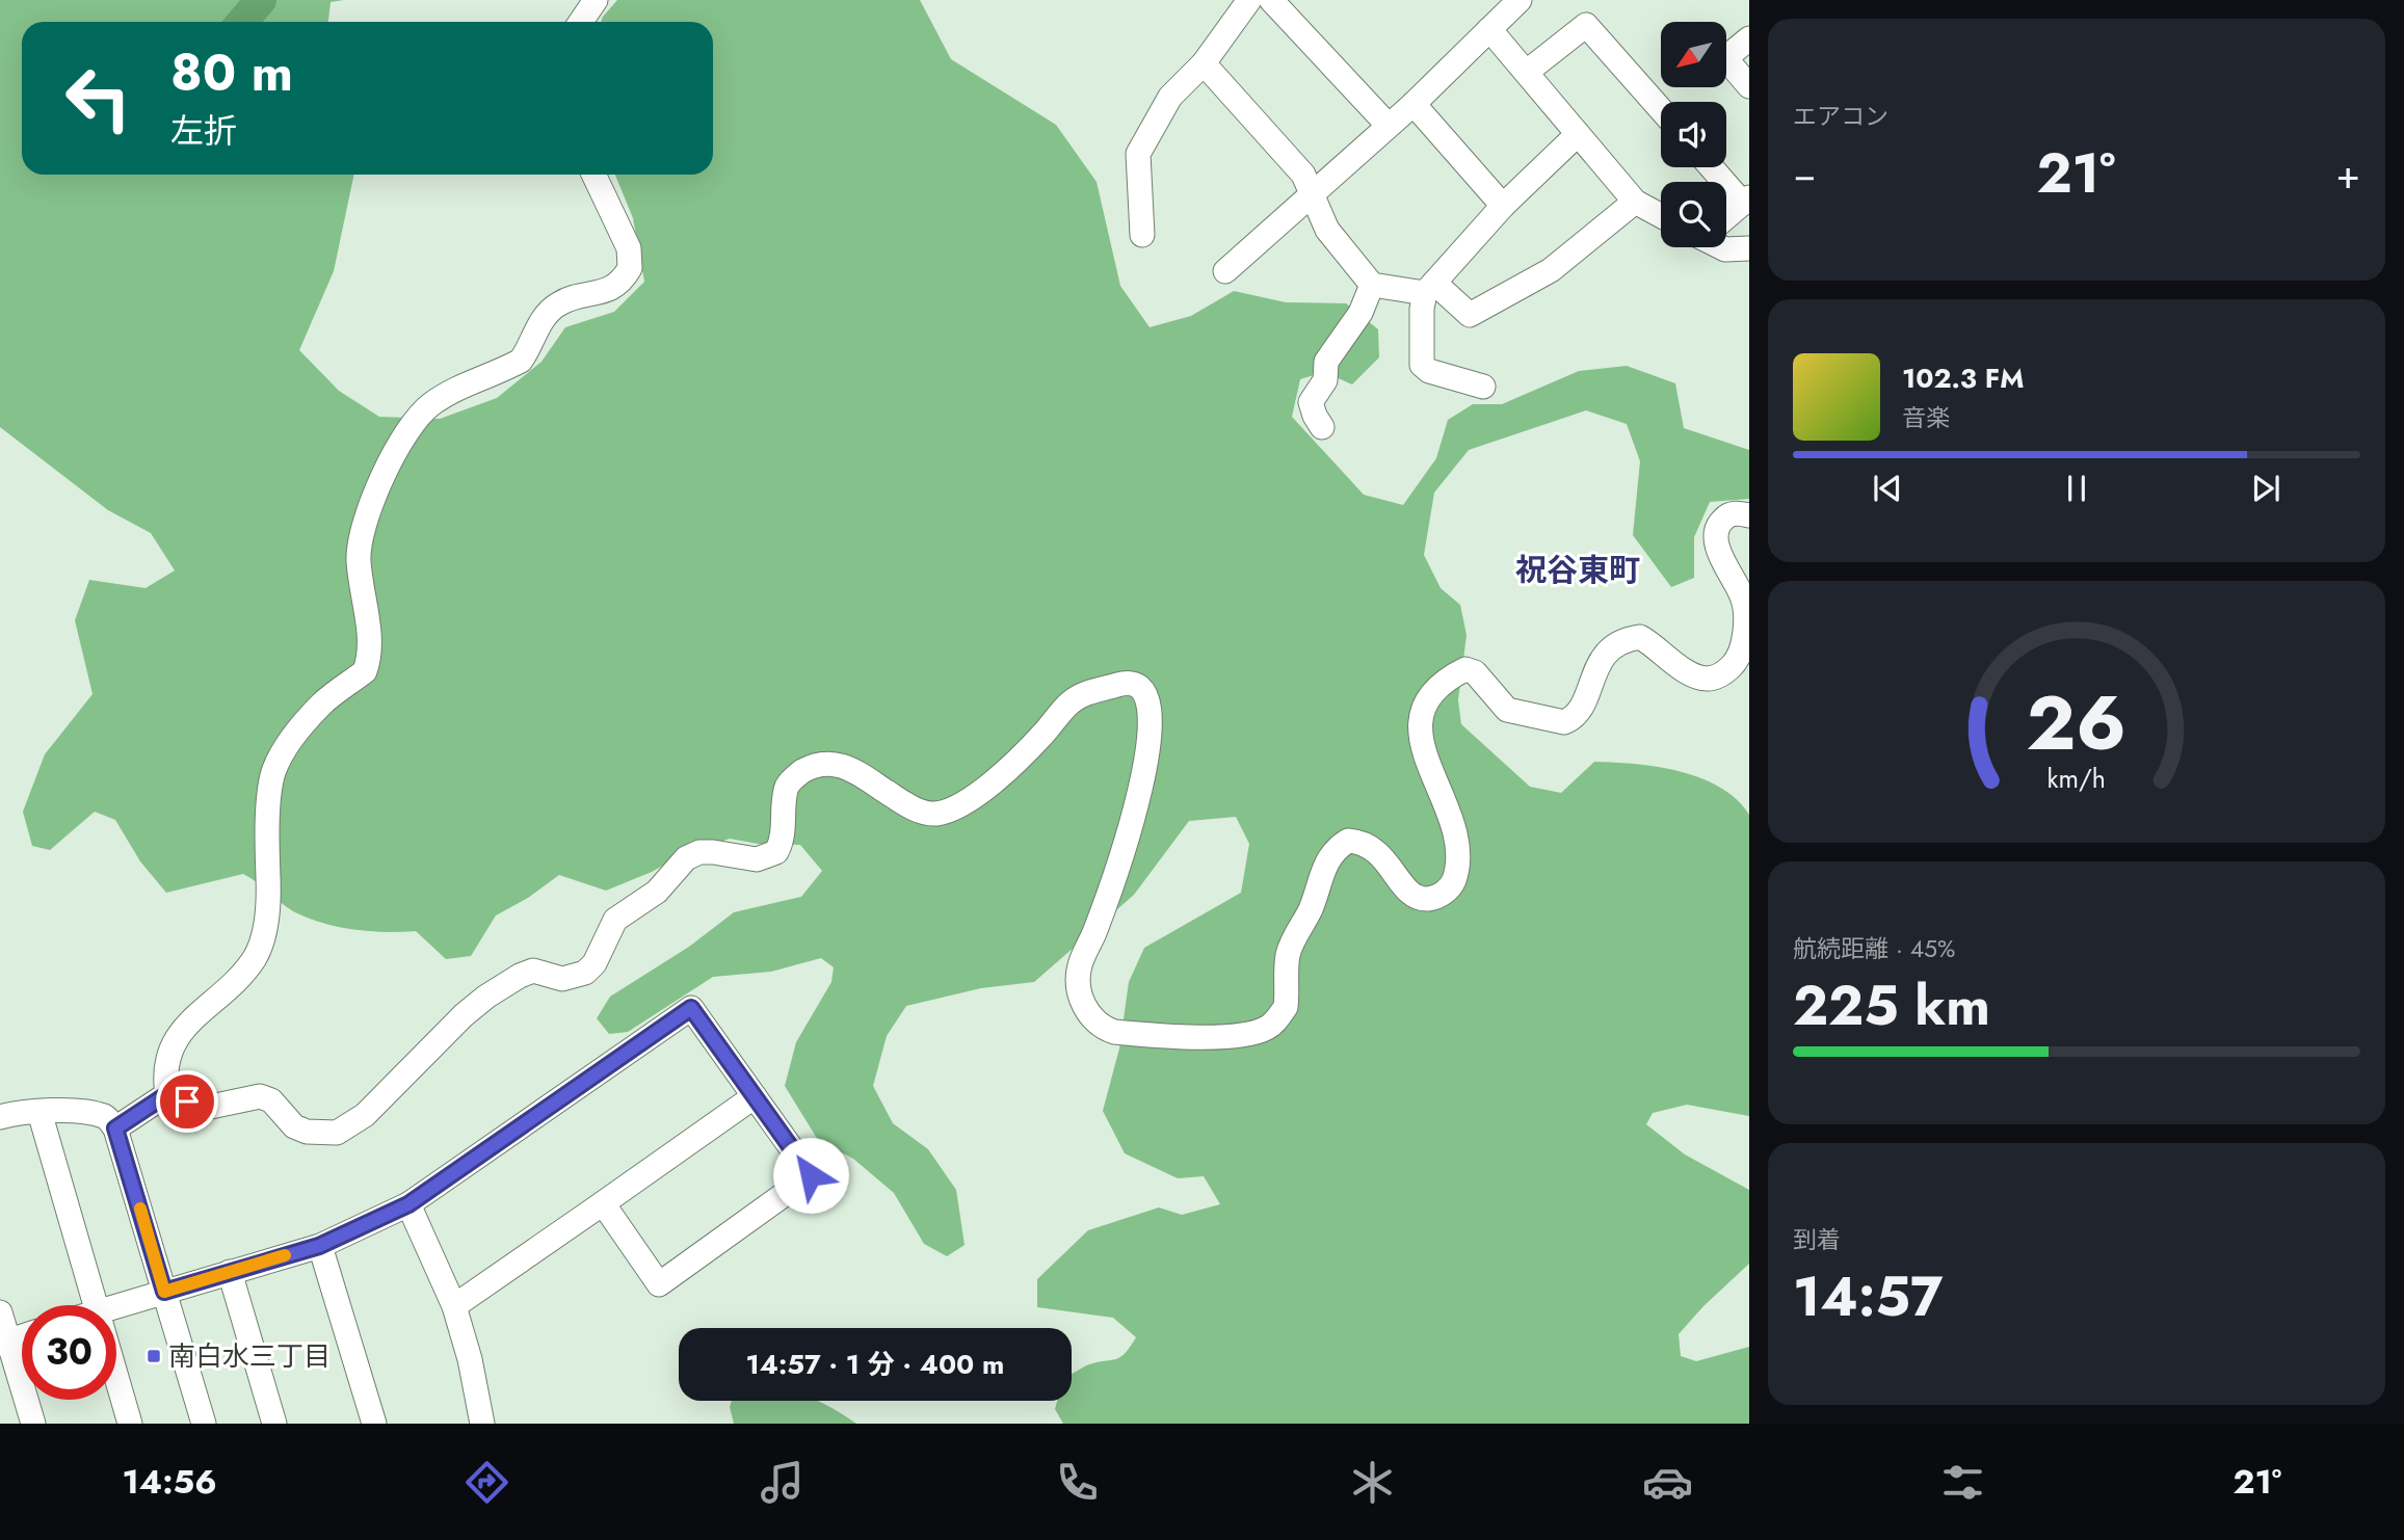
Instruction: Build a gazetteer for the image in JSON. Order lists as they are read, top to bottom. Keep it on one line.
{"districts":["祝谷東町"],"places":{"transit":["南白水三丁目"]},"north":"bottom left","page":{"tile":["エアコン",["航続距離 · 45%","225 km"],["到着","14:57"]],"turn":["80 m","左折"],"heat":["−","21°","+"],"song":["102.3 FM","音楽"],"limit":"30","trip":"14:57 · 1 分 · 400 m","tabs":["14:56","21°"],"gauge":["26","km/h"]}}
